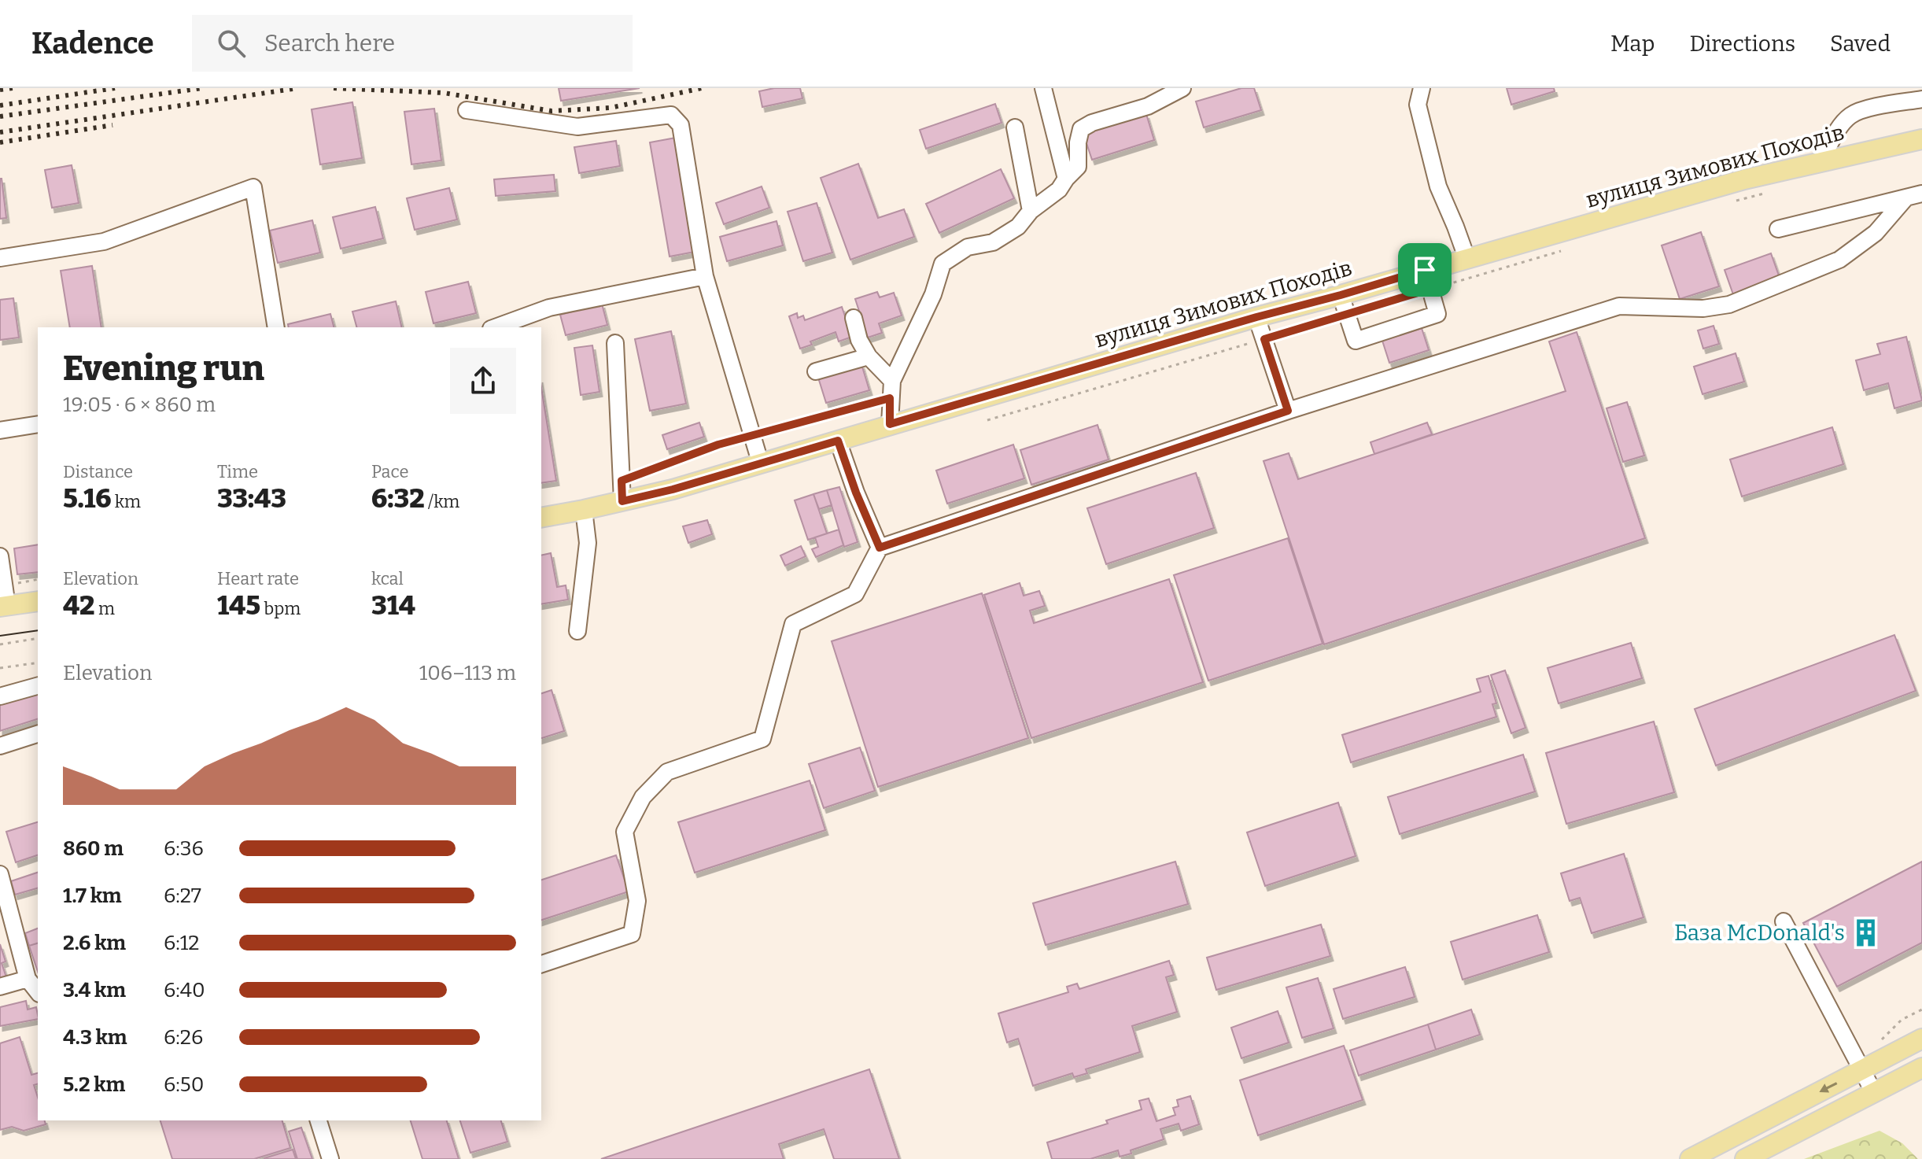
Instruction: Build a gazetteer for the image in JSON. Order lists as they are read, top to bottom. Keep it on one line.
{"streets":{"main road":["вулиця Зимових Походів"]},"places":{"building":["База McDonald's"]},"page":{"header":"Kadence","search":"Search here","nav":["Map","Directions","Saved"],"heading":["Evening run","19:05 · 6 × 860 m"],"stats":[["Distance","5.16 km"],["Time","33:43"],["Pace","6:32 /km"],["Elevation","42 m"],["Heart rate","145 bpm"],["kcal","314"]],"chart":["Elevation","106–113 m"],"list":[{"name":"860 m","note":"6:36"},{"name":"1.7 km","note":"6:27"},{"name":"2.6 km","note":"6:12"},{"name":"3.4 km","note":"6:40"},{"name":"4.3 km","note":"6:26"},{"name":"5.2 km","note":"6:50"}]}}
